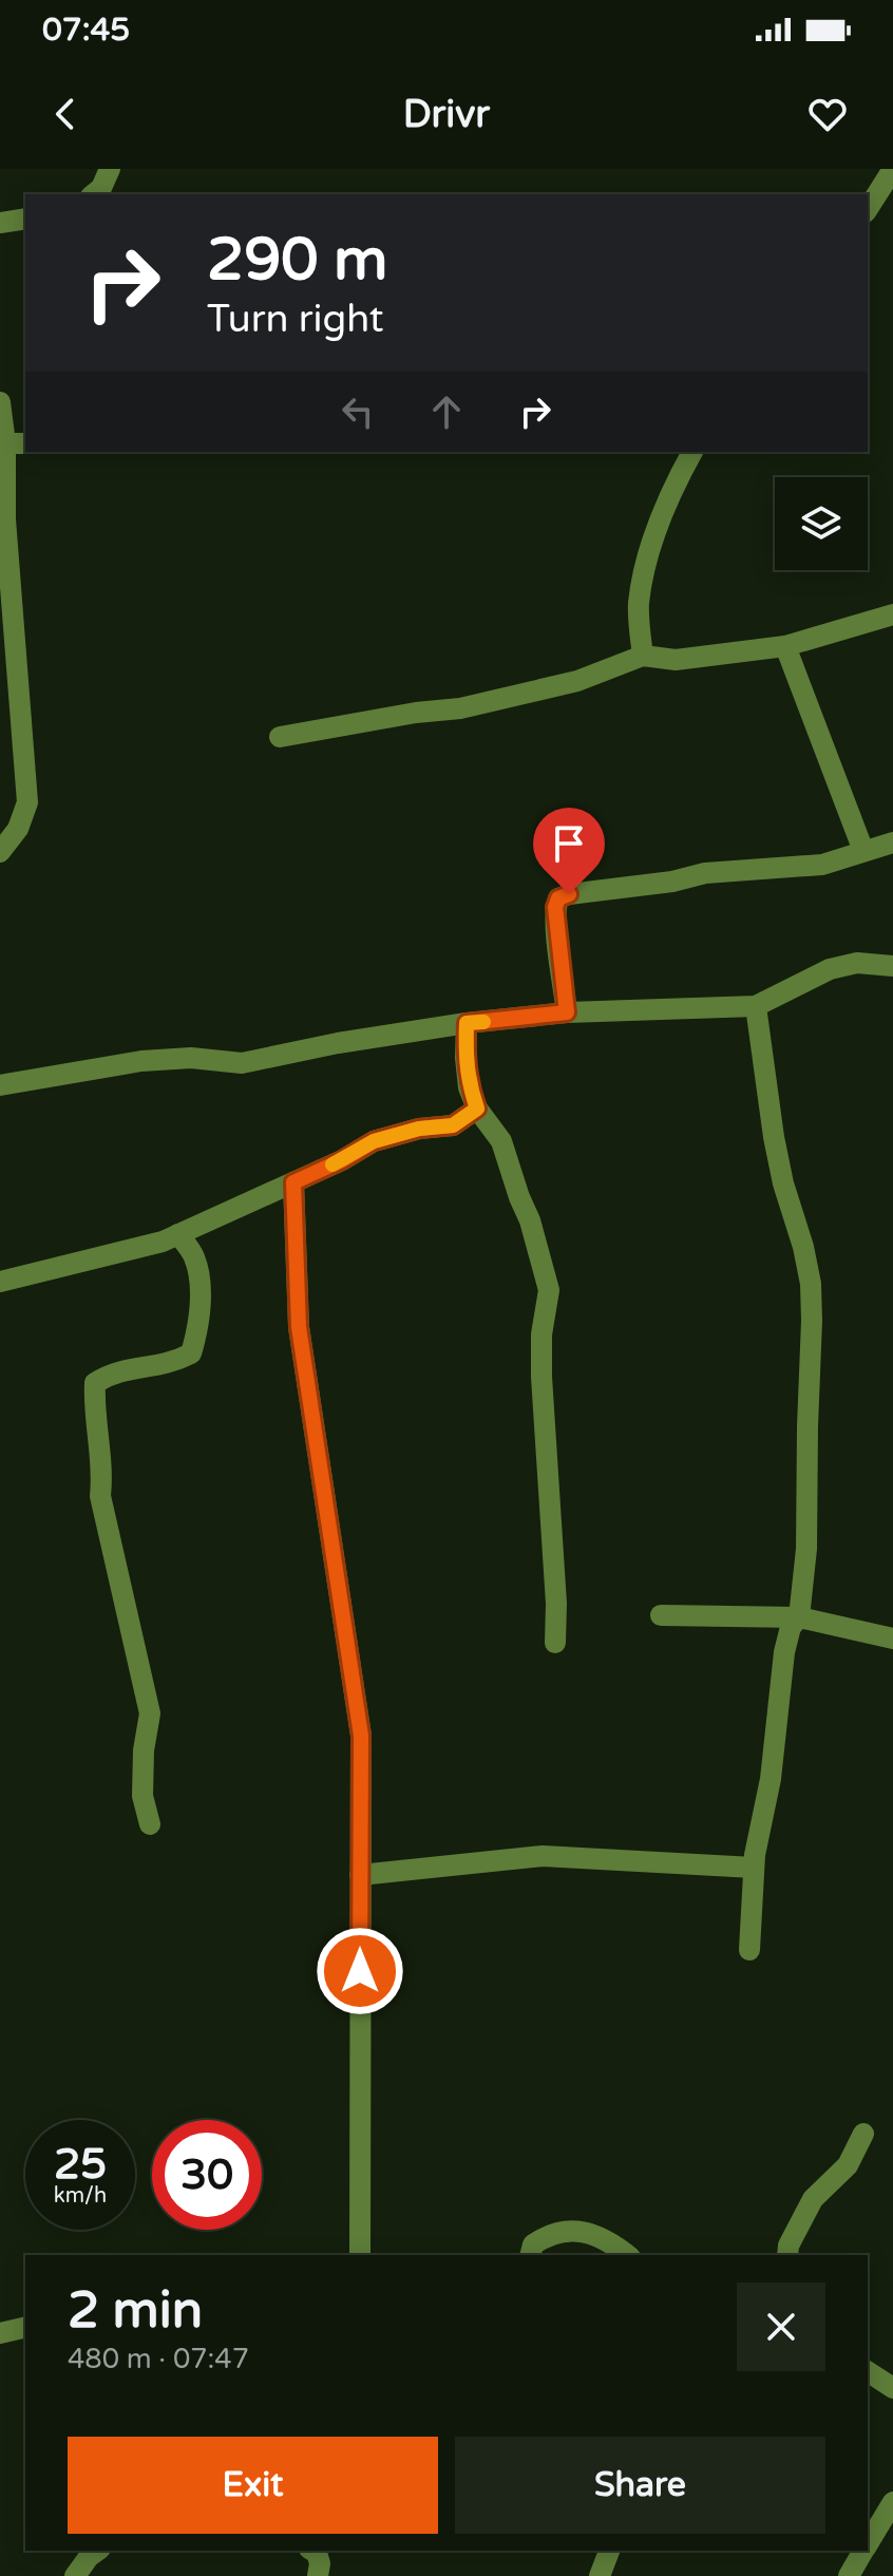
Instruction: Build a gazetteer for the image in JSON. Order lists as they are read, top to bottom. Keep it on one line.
{"page":{"status":"07:45","header":"Drivr","turn":["290 m","Turn right"],"speed":"25 km/h","limit":"30","heading":["2 min","480 m · 07:47"],"buttons":["Exit","Share"]}}
